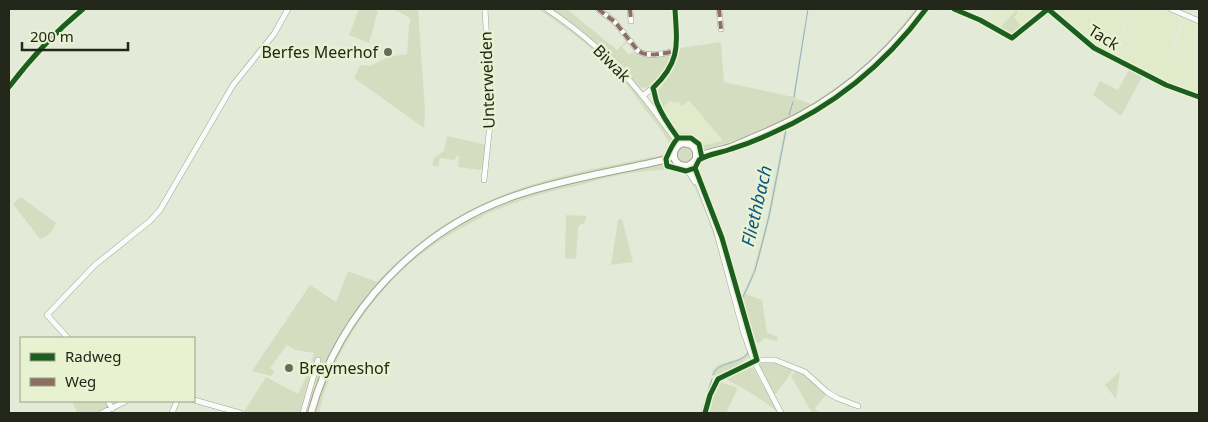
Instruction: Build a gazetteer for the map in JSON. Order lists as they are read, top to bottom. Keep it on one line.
{"streets":{"street":["Tack","Biwak","Unterweiden"]},"water":["Fliethbach"],"places":["Berfes Meerhof","Breymeshof"],"legend":["Radweg","Weg"],"scale_bar":"200 m"}
